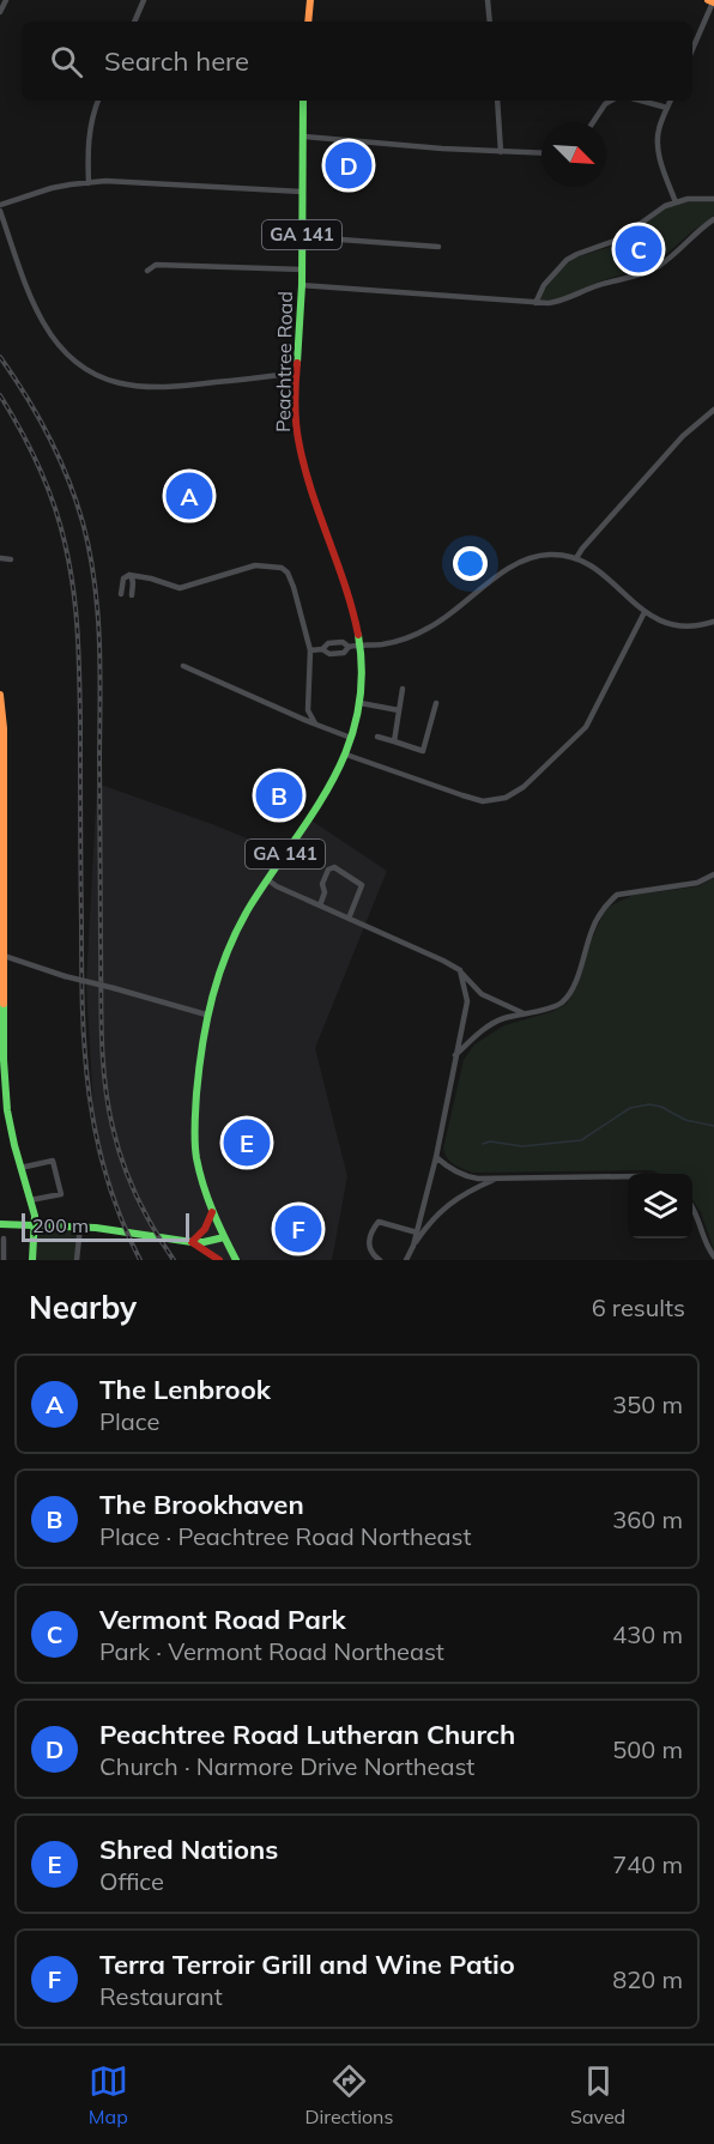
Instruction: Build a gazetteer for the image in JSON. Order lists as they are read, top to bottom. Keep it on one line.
{"streets":{"main road":["GA 141","Peachtree Road"]},"crossings":[["GA 141","Peachtree Road"]],"scale_bar":"200 m","north":"bottom right","page":{"search":"Search here","pins":["D","C","A","B","E","F"],"scale":"200 m","heading":["Nearby","6 results"],"list":[{"mark":"A","name":"The Lenbrook","note":"Place","value":"350 m"},{"mark":"B","name":"The Brookhaven","note":"Place · Peachtree Road Northeast","value":"360 m"},{"mark":"C","name":"Vermont Road Park","note":"Park · Vermont Road Northeast","value":"430 m"},{"mark":"D","name":"Peachtree Road Lutheran Church","note":"Church · Narmore Drive Northeast","value":"500 m"},{"mark":"E","name":"Shred Nations","note":"Office","value":"740 m"},{"mark":"F","name":"Terra Terroir Grill and Wine Patio","note":"Restaurant","value":"820 m"}],"nav":["Map","Directions","Saved"]}}
